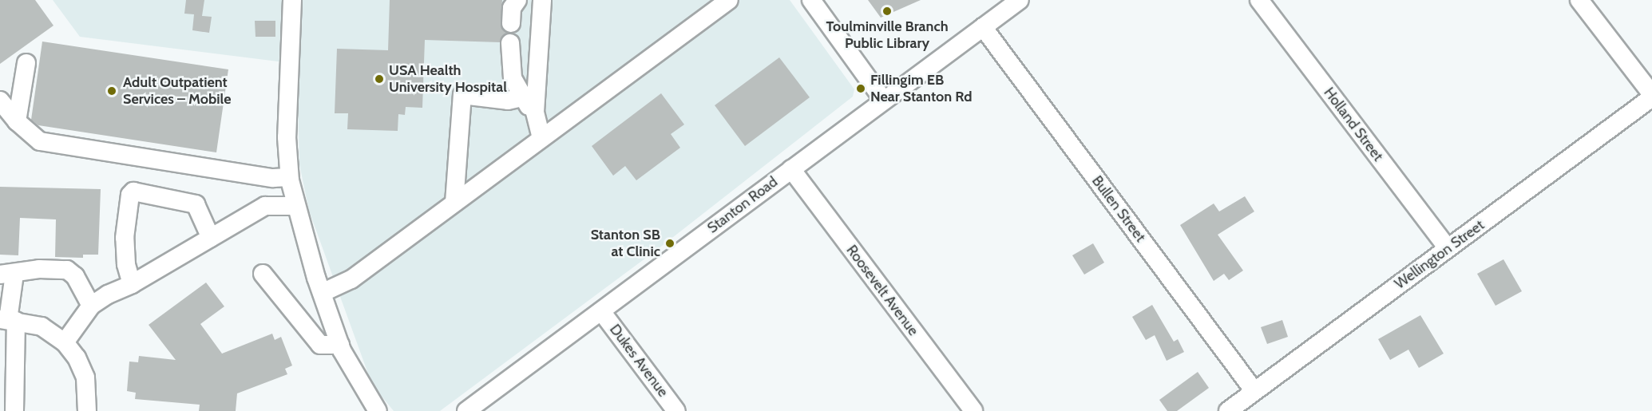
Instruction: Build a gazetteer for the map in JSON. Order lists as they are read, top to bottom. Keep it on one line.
{"streets":{"street":["Holland Street","Stanton Road","Bullen Street","Wellington Street","Roosevelt Avenue","Dukes Avenue"]},"crossings":[["Holland Street","Wellington Street"],["Stanton Road","Bullen Street"],["Stanton Road","Roosevelt Avenue"],["Stanton Road","Dukes Avenue"],["Bullen Street","Wellington Street"]],"places":["Toulminville Branch Public Library","USA Health University Hospital","Fillingim EB Near Stanton Rd","Adult Outpatient Services – Mobile","Stanton SB at Clinic"]}
